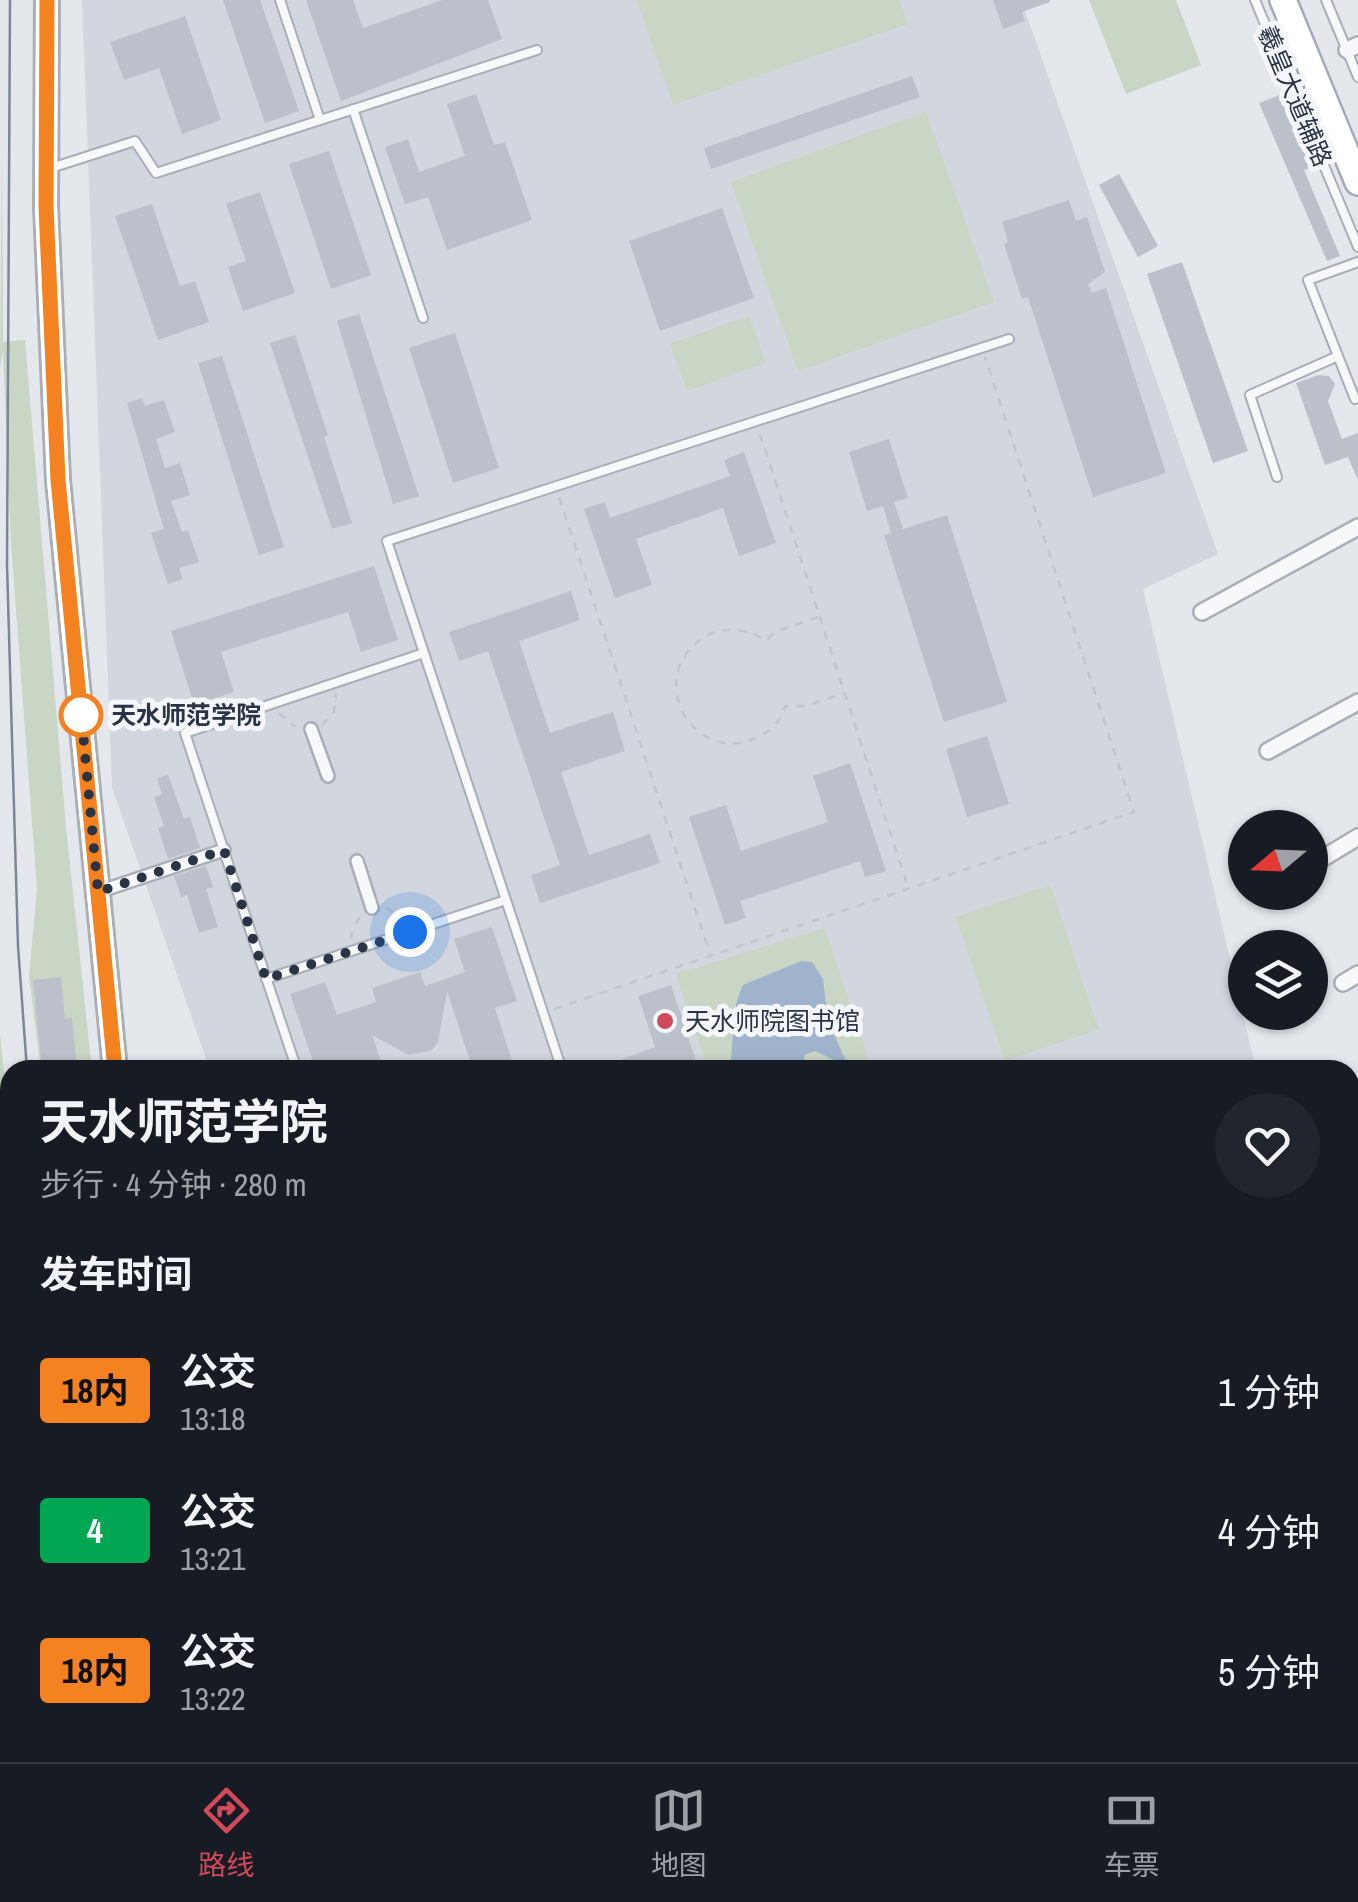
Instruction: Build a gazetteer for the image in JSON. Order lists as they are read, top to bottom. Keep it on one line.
{"streets":{"lane":["羲皇大道辅路"]},"places":["天水师范学院","天水师院图书馆"],"lines":["bus line 18内"],"north":"left","page":{"heading":[["天水师范学院","步行 · 4 分钟 · 280 m"],"发车时间"],"list":[{"mark":"18内","name":"公交","note":"13:18","value":"1 分钟"},{"mark":"4","name":"公交","note":"13:21","value":"4 分钟"},{"mark":"18内","name":"公交","note":"13:22","value":"5 分钟"}],"tabs":["路线","地图","车票"]}}
